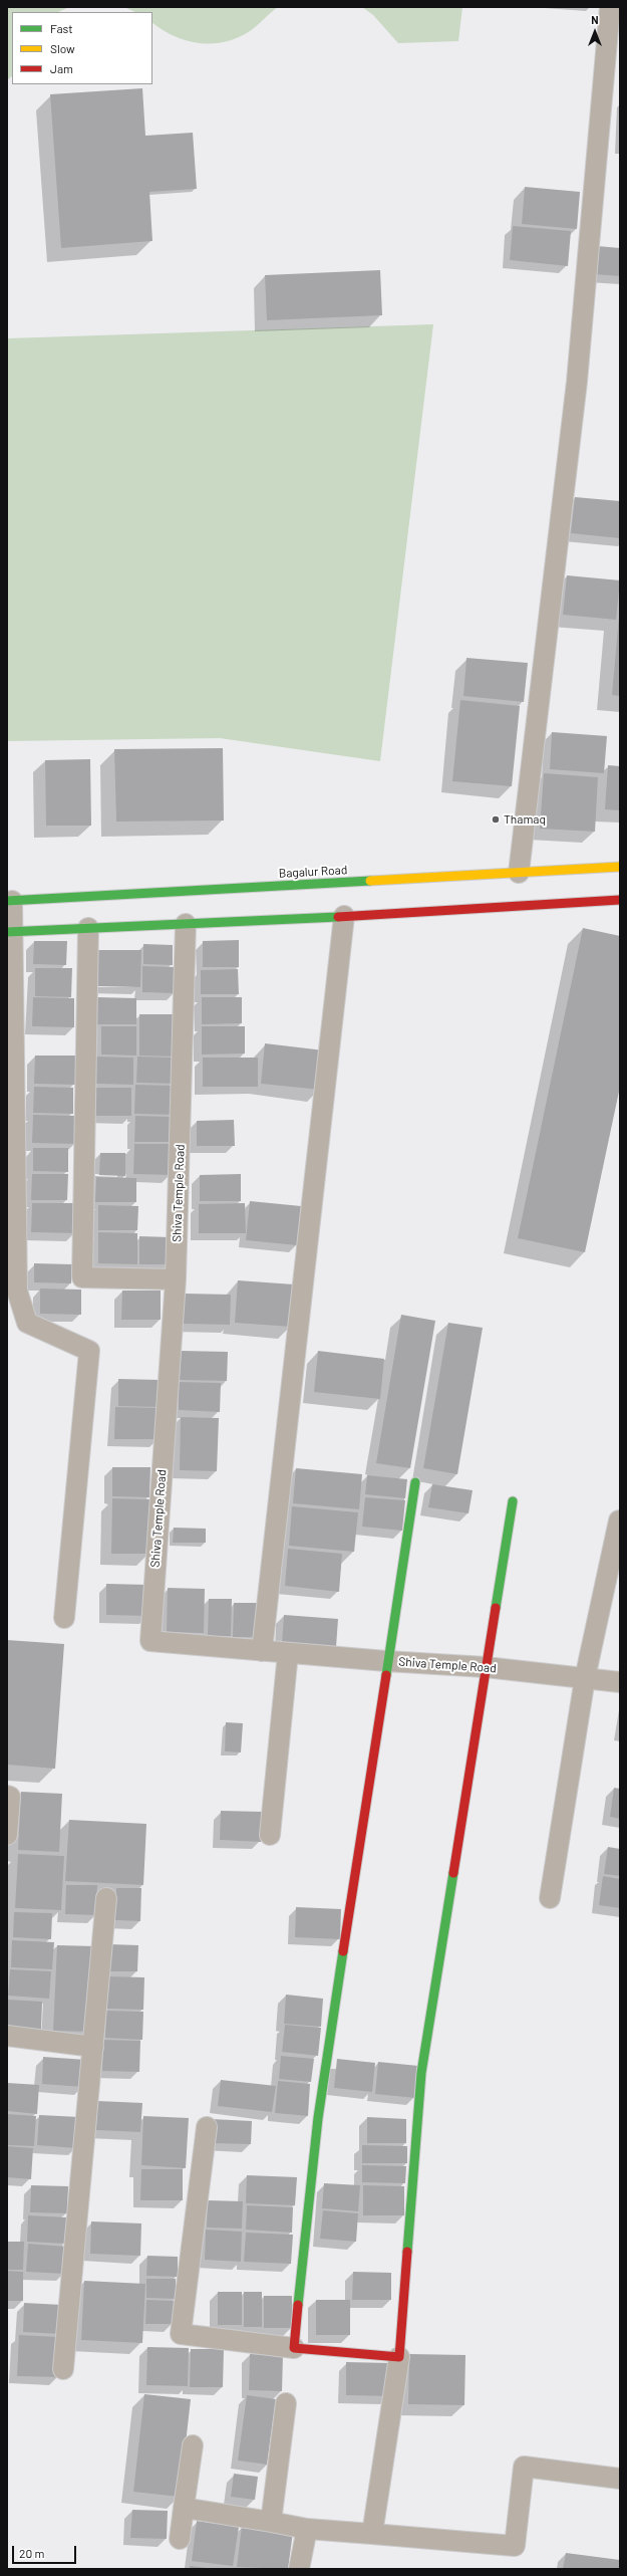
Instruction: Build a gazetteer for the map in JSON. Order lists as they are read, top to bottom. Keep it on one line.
{"streets":{"street":["Bagalur Road","Shiva Temple Road"]},"places":["Thamaq"],"legend":["Fast","Slow","Jam"],"scale_bar":"20 m","north":"top"}
